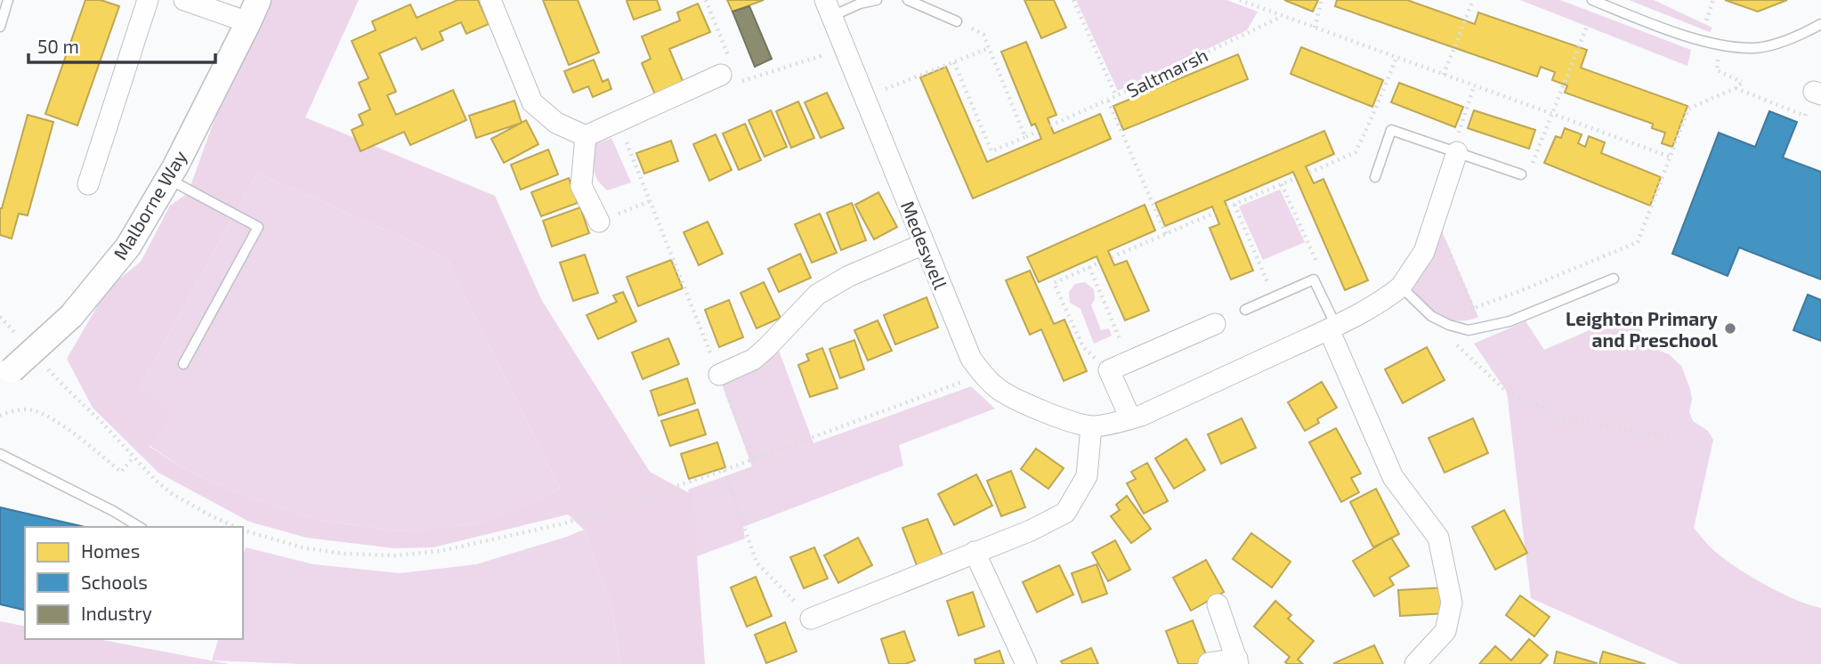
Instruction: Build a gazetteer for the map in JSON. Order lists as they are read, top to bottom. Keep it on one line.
{"streets":{"street":["Malborne Way","Medeswell"],"path":["Saltmarsh"]},"places":["Leighton Primary and Preschool"],"legend":["Homes","Schools","Industry"],"scale_bar":"50 m"}
